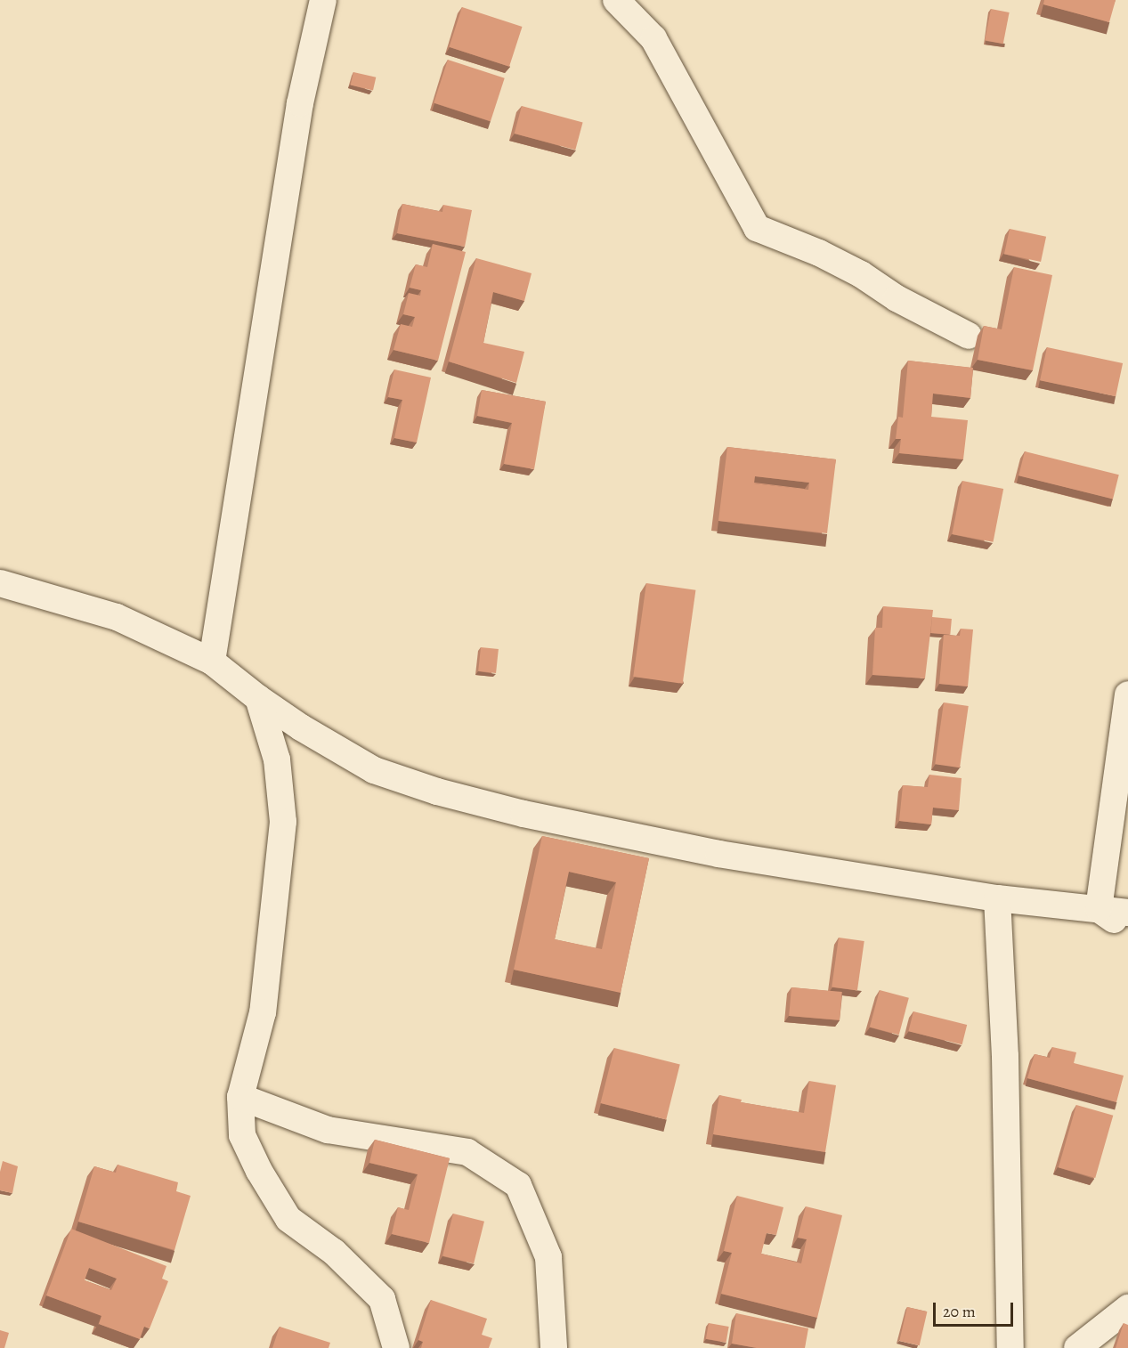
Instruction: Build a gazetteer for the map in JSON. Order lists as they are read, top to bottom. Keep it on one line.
{"scale_bar":"20 m"}
